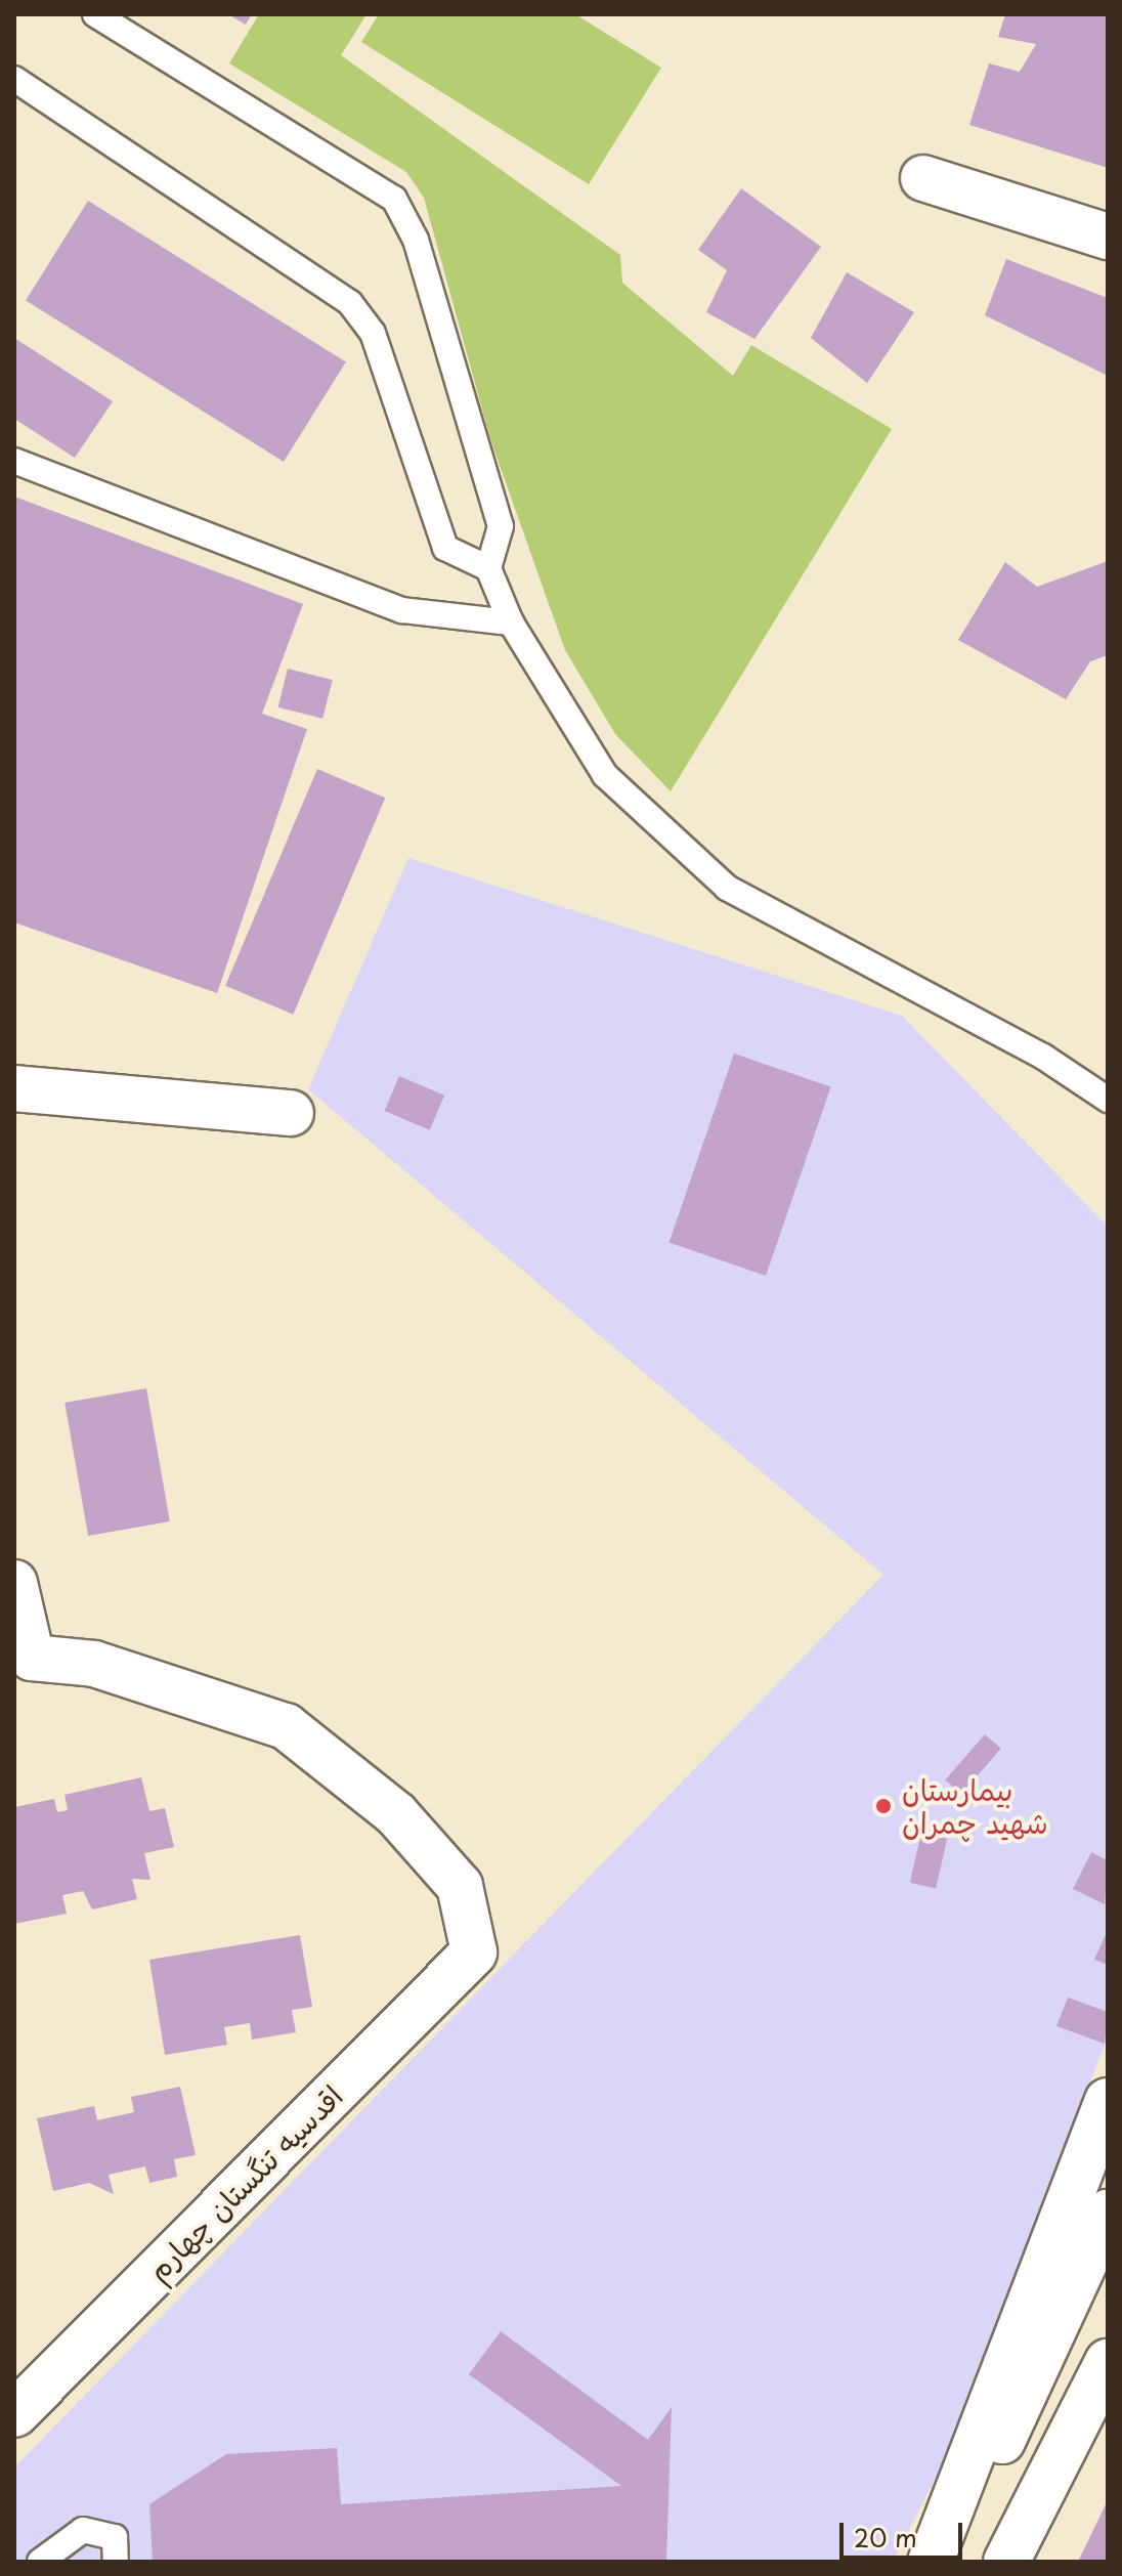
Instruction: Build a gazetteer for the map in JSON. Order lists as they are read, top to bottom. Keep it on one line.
{"streets":{"main road":["اقدسیه تنگستان چهارم"]},"places":["بیمارستان شهید چمران"],"scale_bar":"20 m"}
